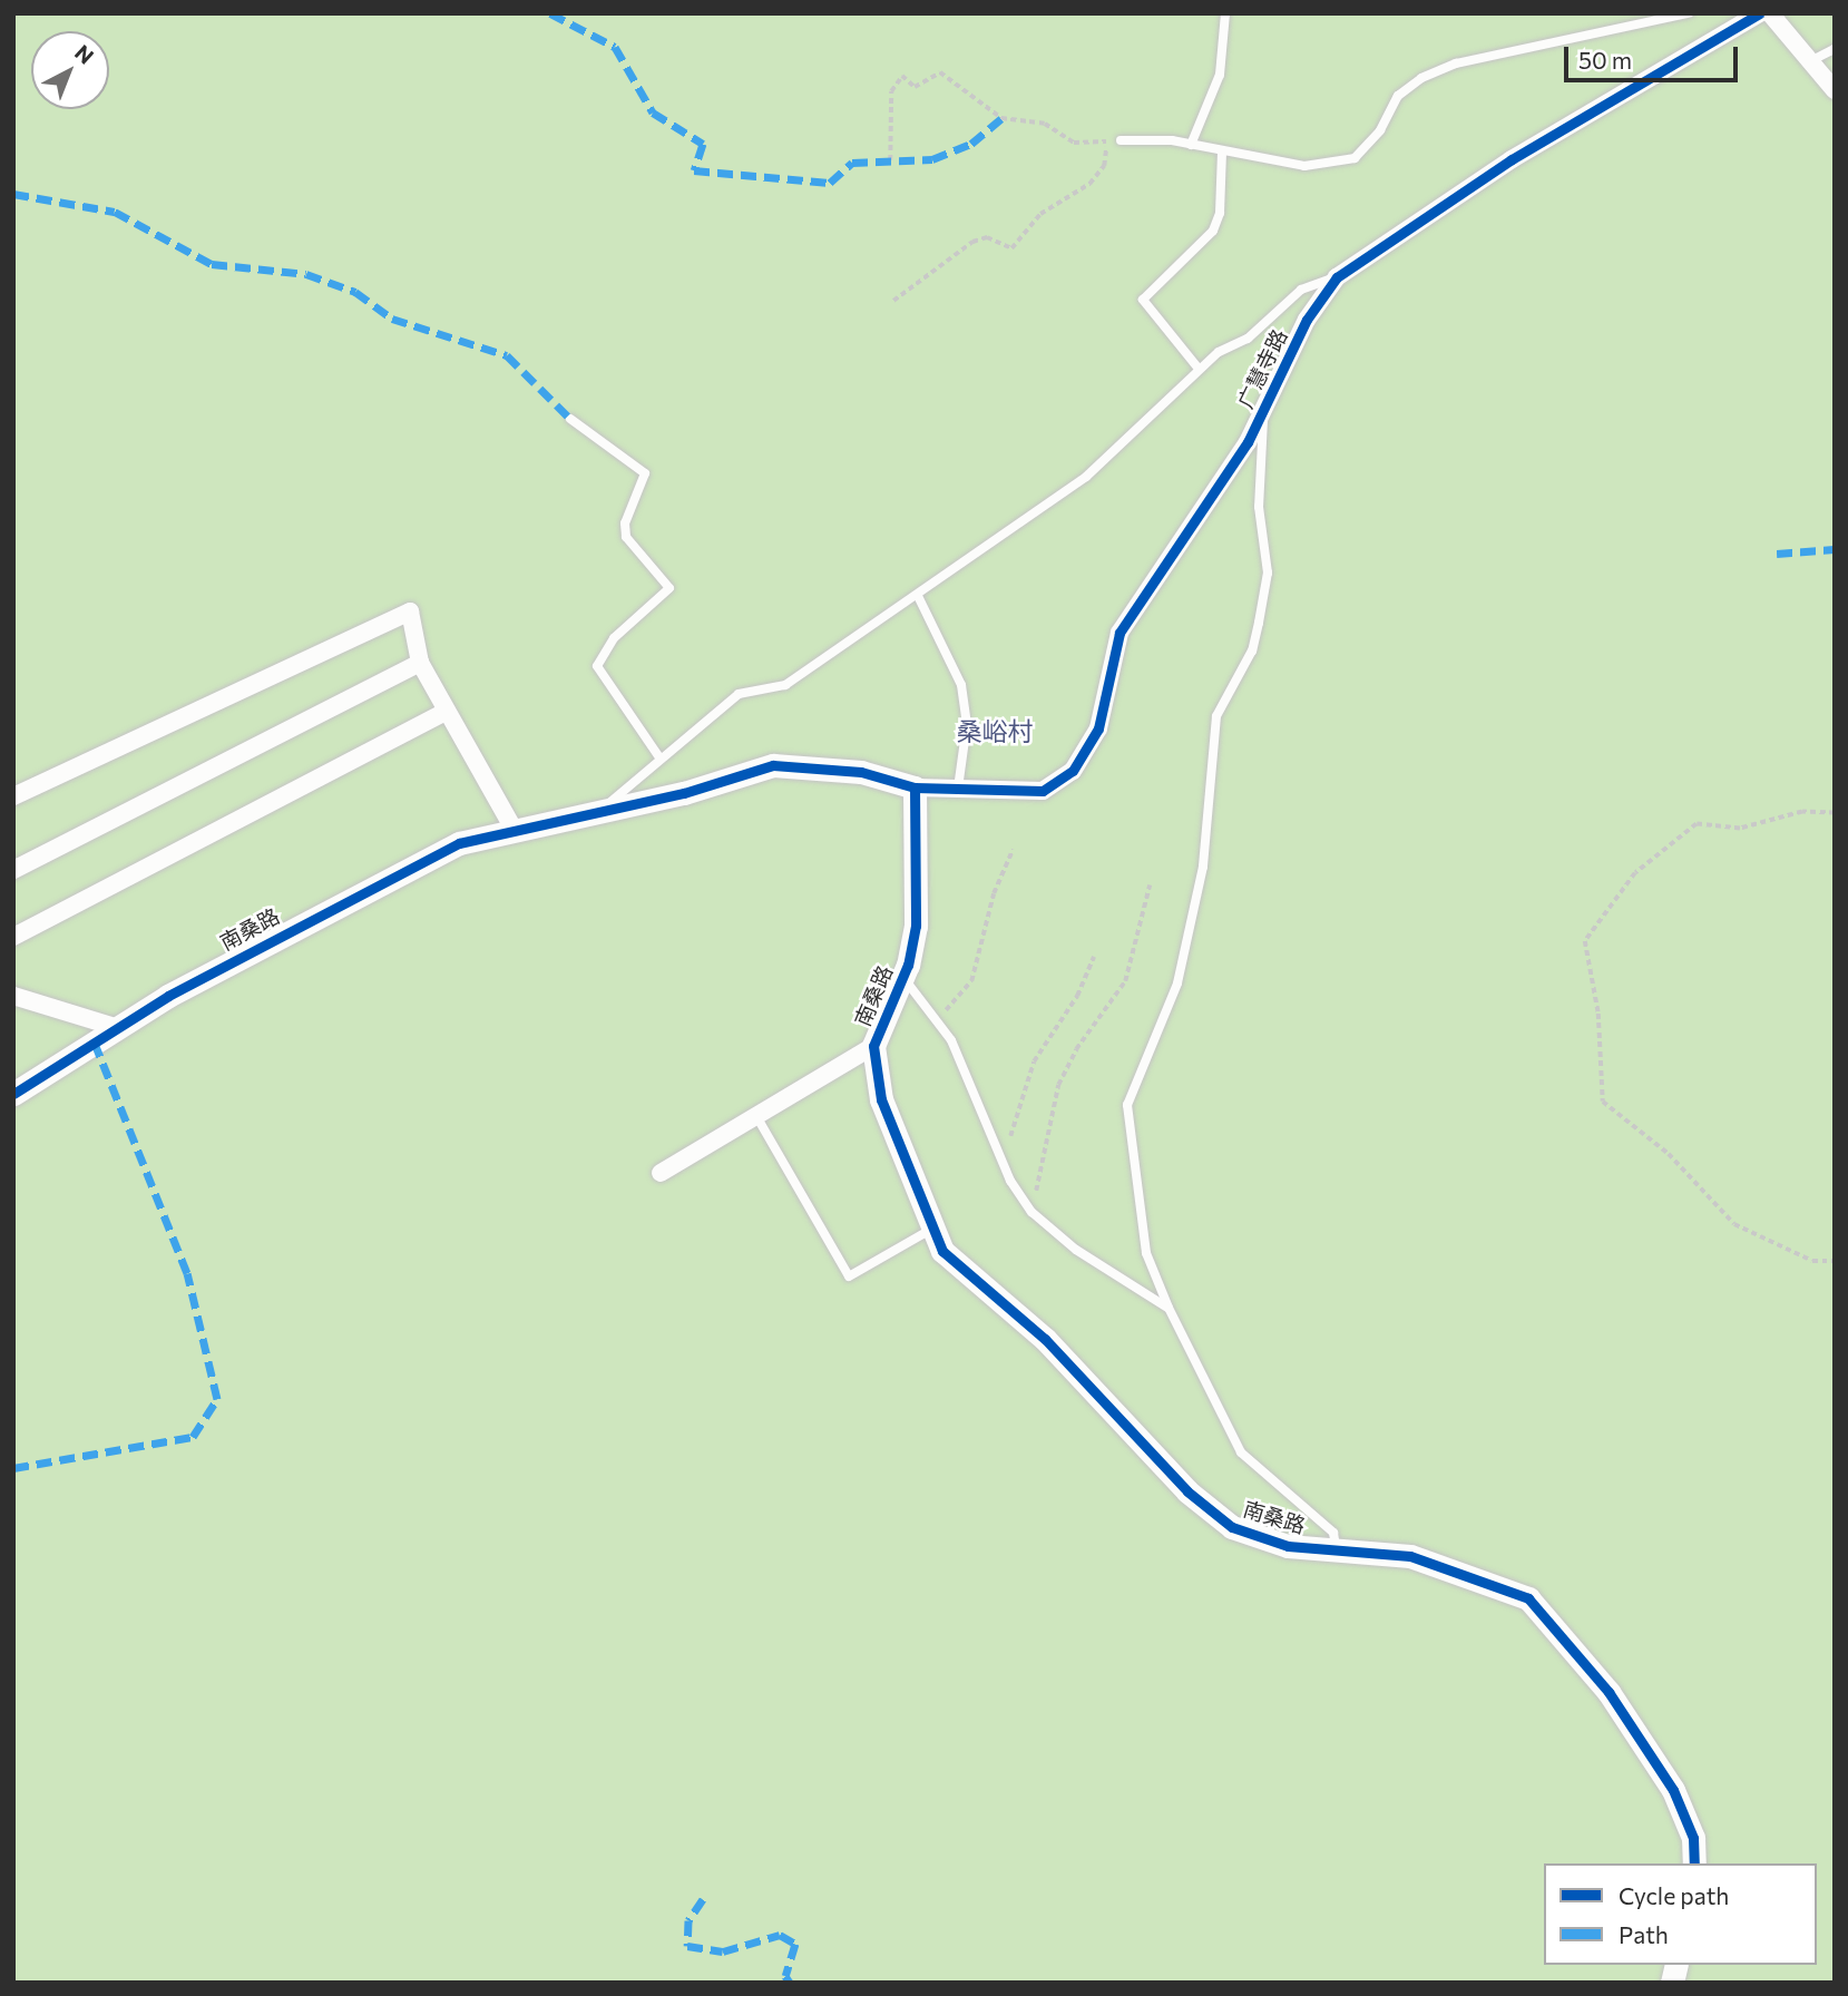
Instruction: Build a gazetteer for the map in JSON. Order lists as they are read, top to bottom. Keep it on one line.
{"streets":{"street":["广慧寺路","南桑路"]},"crossings":[["广慧寺路","南桑路"]],"districts":["桑峪村"],"legend":["Cycle path","Path"],"scale_bar":"50 m","north":"top right"}
